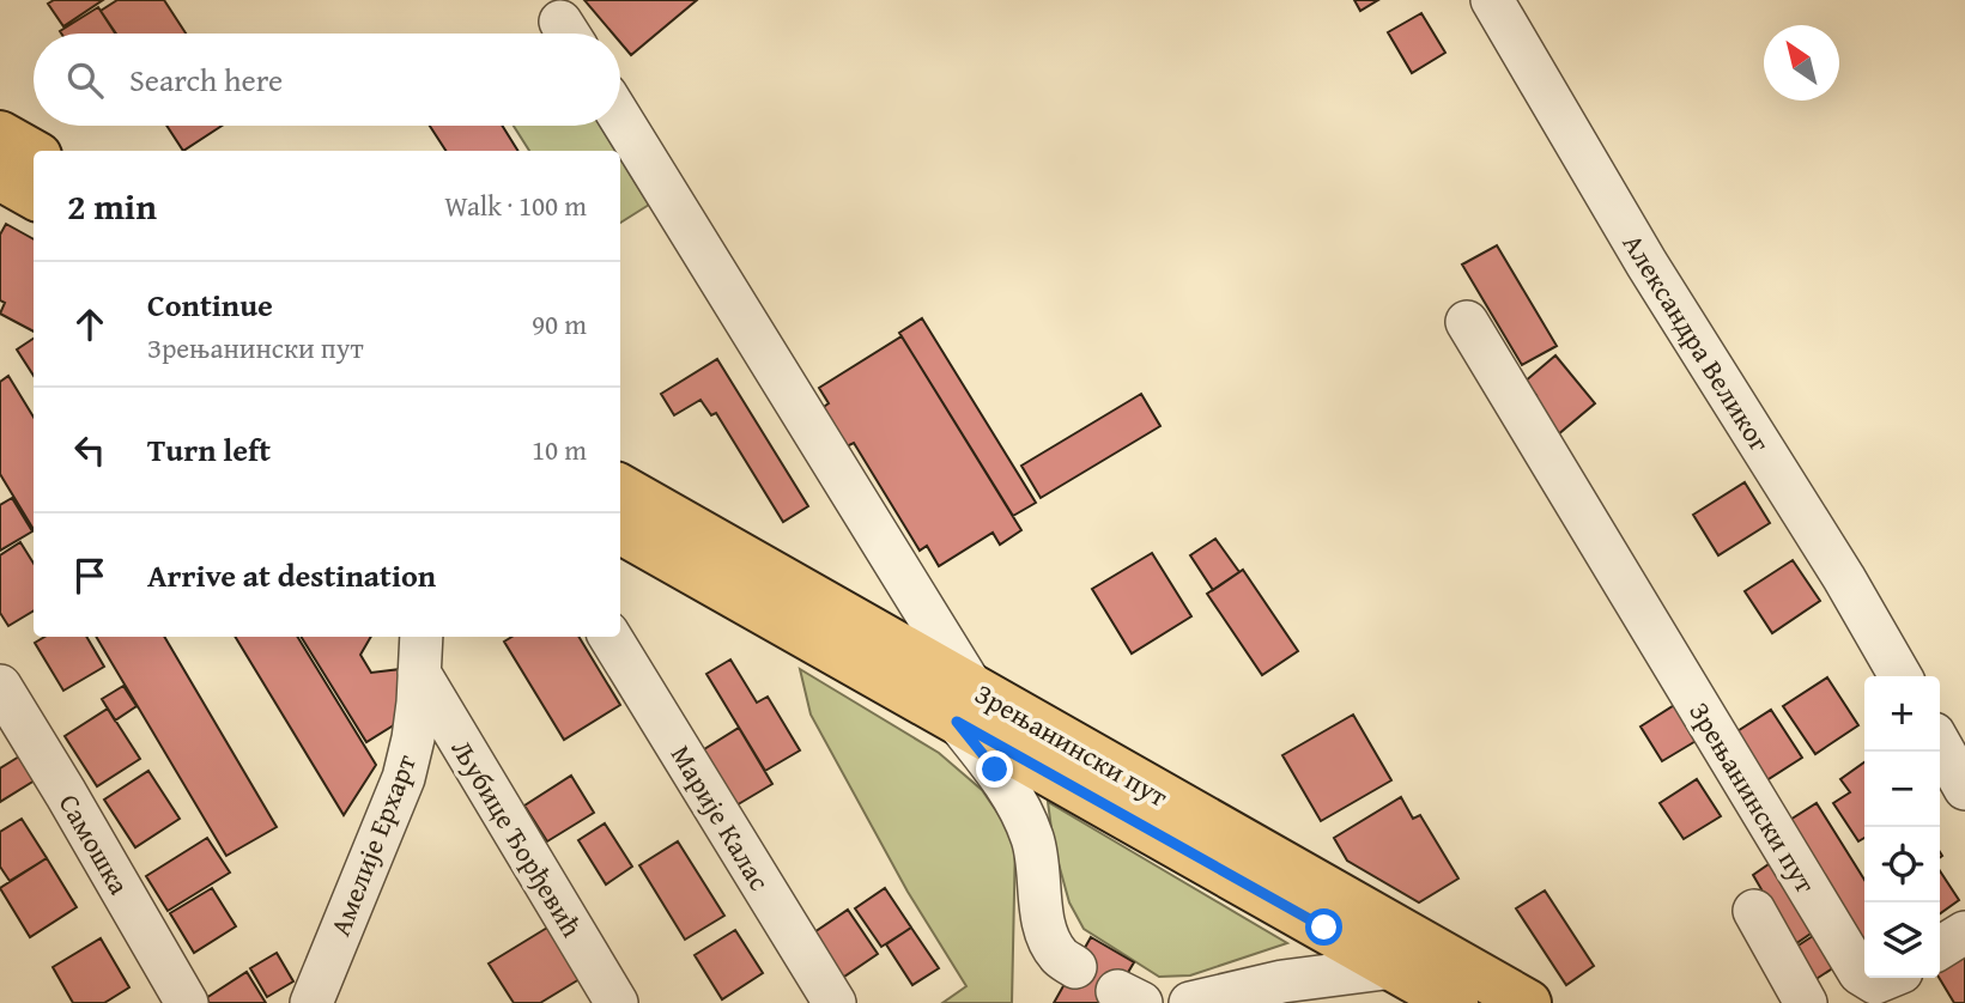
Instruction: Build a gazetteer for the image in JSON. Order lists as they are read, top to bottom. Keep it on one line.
{"streets":{"main road":["Зрењанински пут"],"street":["Александра Великог","Марије Калас","Љубице Ђорђевић","Самошка","Амелије Ерхарт"]},"crossings":[["Љубице Ђорђевић","Амелије Ерхарт"]],"north":"top left","page":{"search":"Search here","heading":["2 min","Walk · 100 m"],"list":[["Continue","Зрењанински пут","90 m"],["Turn left","10 m"],"Arrive at destination"],"map_buttons":["+","−"]}}
